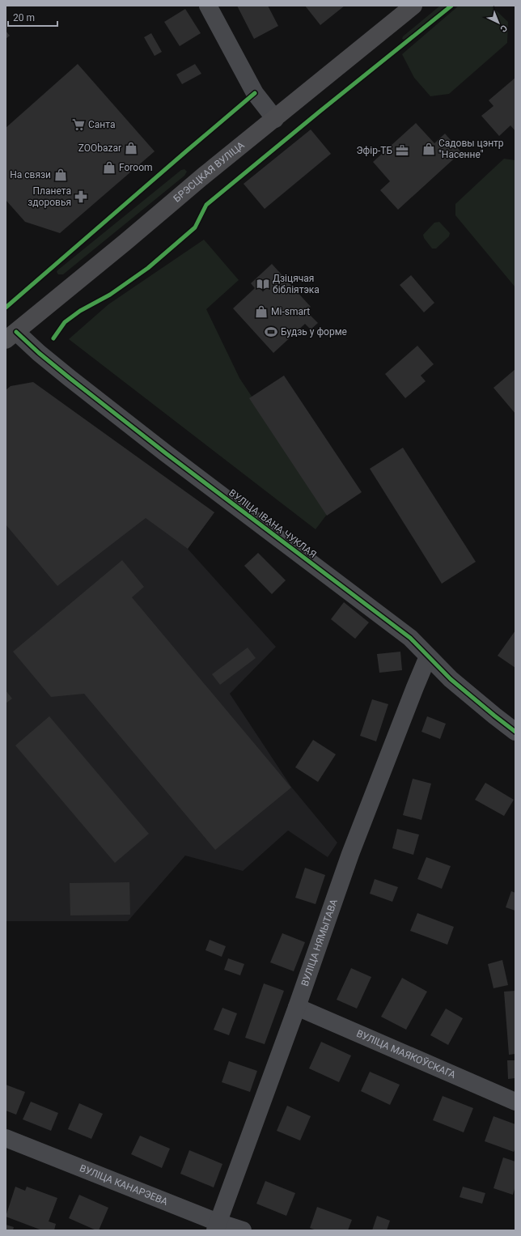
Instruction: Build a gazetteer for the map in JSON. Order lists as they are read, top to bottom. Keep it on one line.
{"streets":{"main road":["БРЭСЦКАЯ ВУЛІЦА"],"street":["ВУЛІЦА ІВАНА ЧУКЛАЯ","ВУЛІЦА НЯМЫТАВА","ВУЛІЦА МАЯКОЎСКАГА","ВУЛІЦА КАНАРЭЕВА"]},"crossings":[["БРЭСЦКАЯ ВУЛІЦА","ВУЛІЦА ІВАНА ЧУКЛАЯ"],["ВУЛІЦА ІВАНА ЧУКЛАЯ","ВУЛІЦА НЯМЫТАВА"],["ВУЛІЦА НЯМЫТАВА","ВУЛІЦА МАЯКОЎСКАГА"],["ВУЛІЦА НЯМЫТАВА","ВУЛІЦА КАНАРЭЕВА"]],"places":{"supermarket":["Санта"],"shop":["ZOObazar","Садовы цэнтр \"Насенне\"","Foroom","На связи","Mi-smart"],"office":["Эфір-ТБ"],"pharmacy":["Планета здоровья"],"library":["Дзіцячая бібліятэка"],"sports":["Будзь у форме"]},"scale_bar":"20 m","north":"bottom right"}
